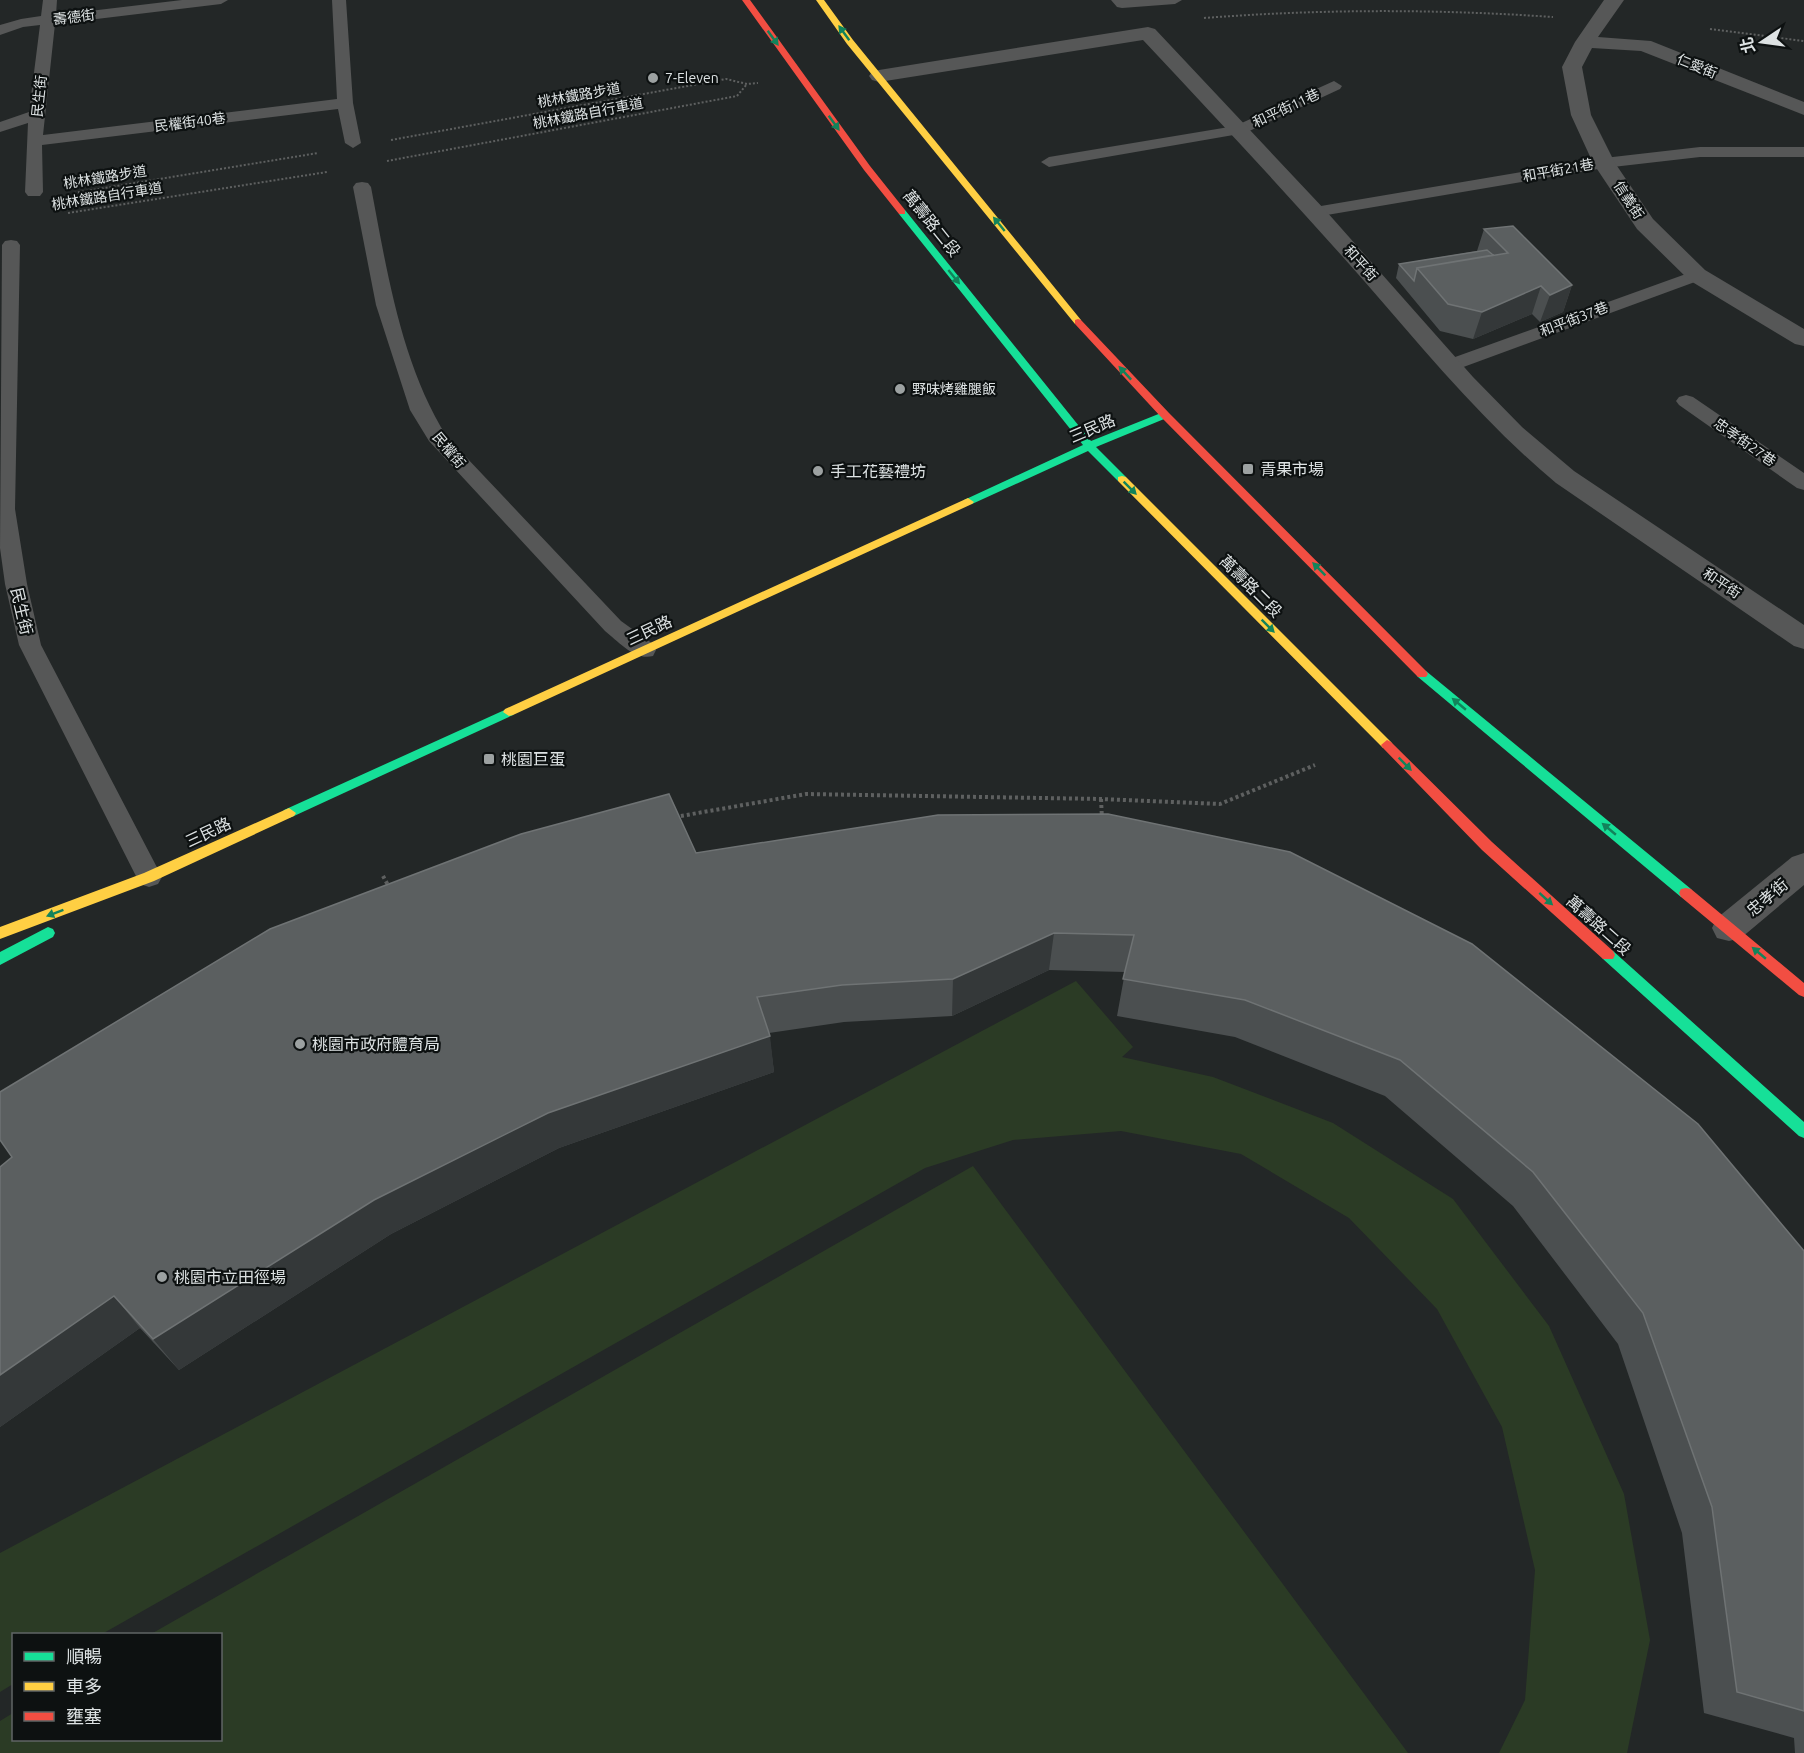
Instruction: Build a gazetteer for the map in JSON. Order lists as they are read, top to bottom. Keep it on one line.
{"streets":{"main road":["萬壽路二段","三民路"],"street":["仁愛街","信義街","和平街","忠孝街"],"lane":["壽德街","民生街","和平街11巷","民權街40巷","和平街21巷","和平街37巷","忠孝街27巷","民權街"],"path":["桃林鐵路步道","桃林鐵路自行車道"]},"crossings":[["壽德街","民生街"],["仁愛街","信義街"],["桃林鐵路步道","桃林鐵路自行車道"],["民生街","民權街40巷"],["民生街","三民路"],["和平街11巷","和平街"],["和平街21巷","信義街"],["和平街21巷","和平街"],["信義街","和平街37巷"],["萬壽路二段","三民路"],["和平街","和平街37巷"],["三民路","民權街"]],"places":{"other":["7-Eleven","野味烤雞腿飯","手工花藝禮坊","桃園市政府體育局","桃園市立田徑場"],"transit":["青果市場","桃園巨蛋"]},"legend":["順暢","車多","壅塞"],"north":"left"}
